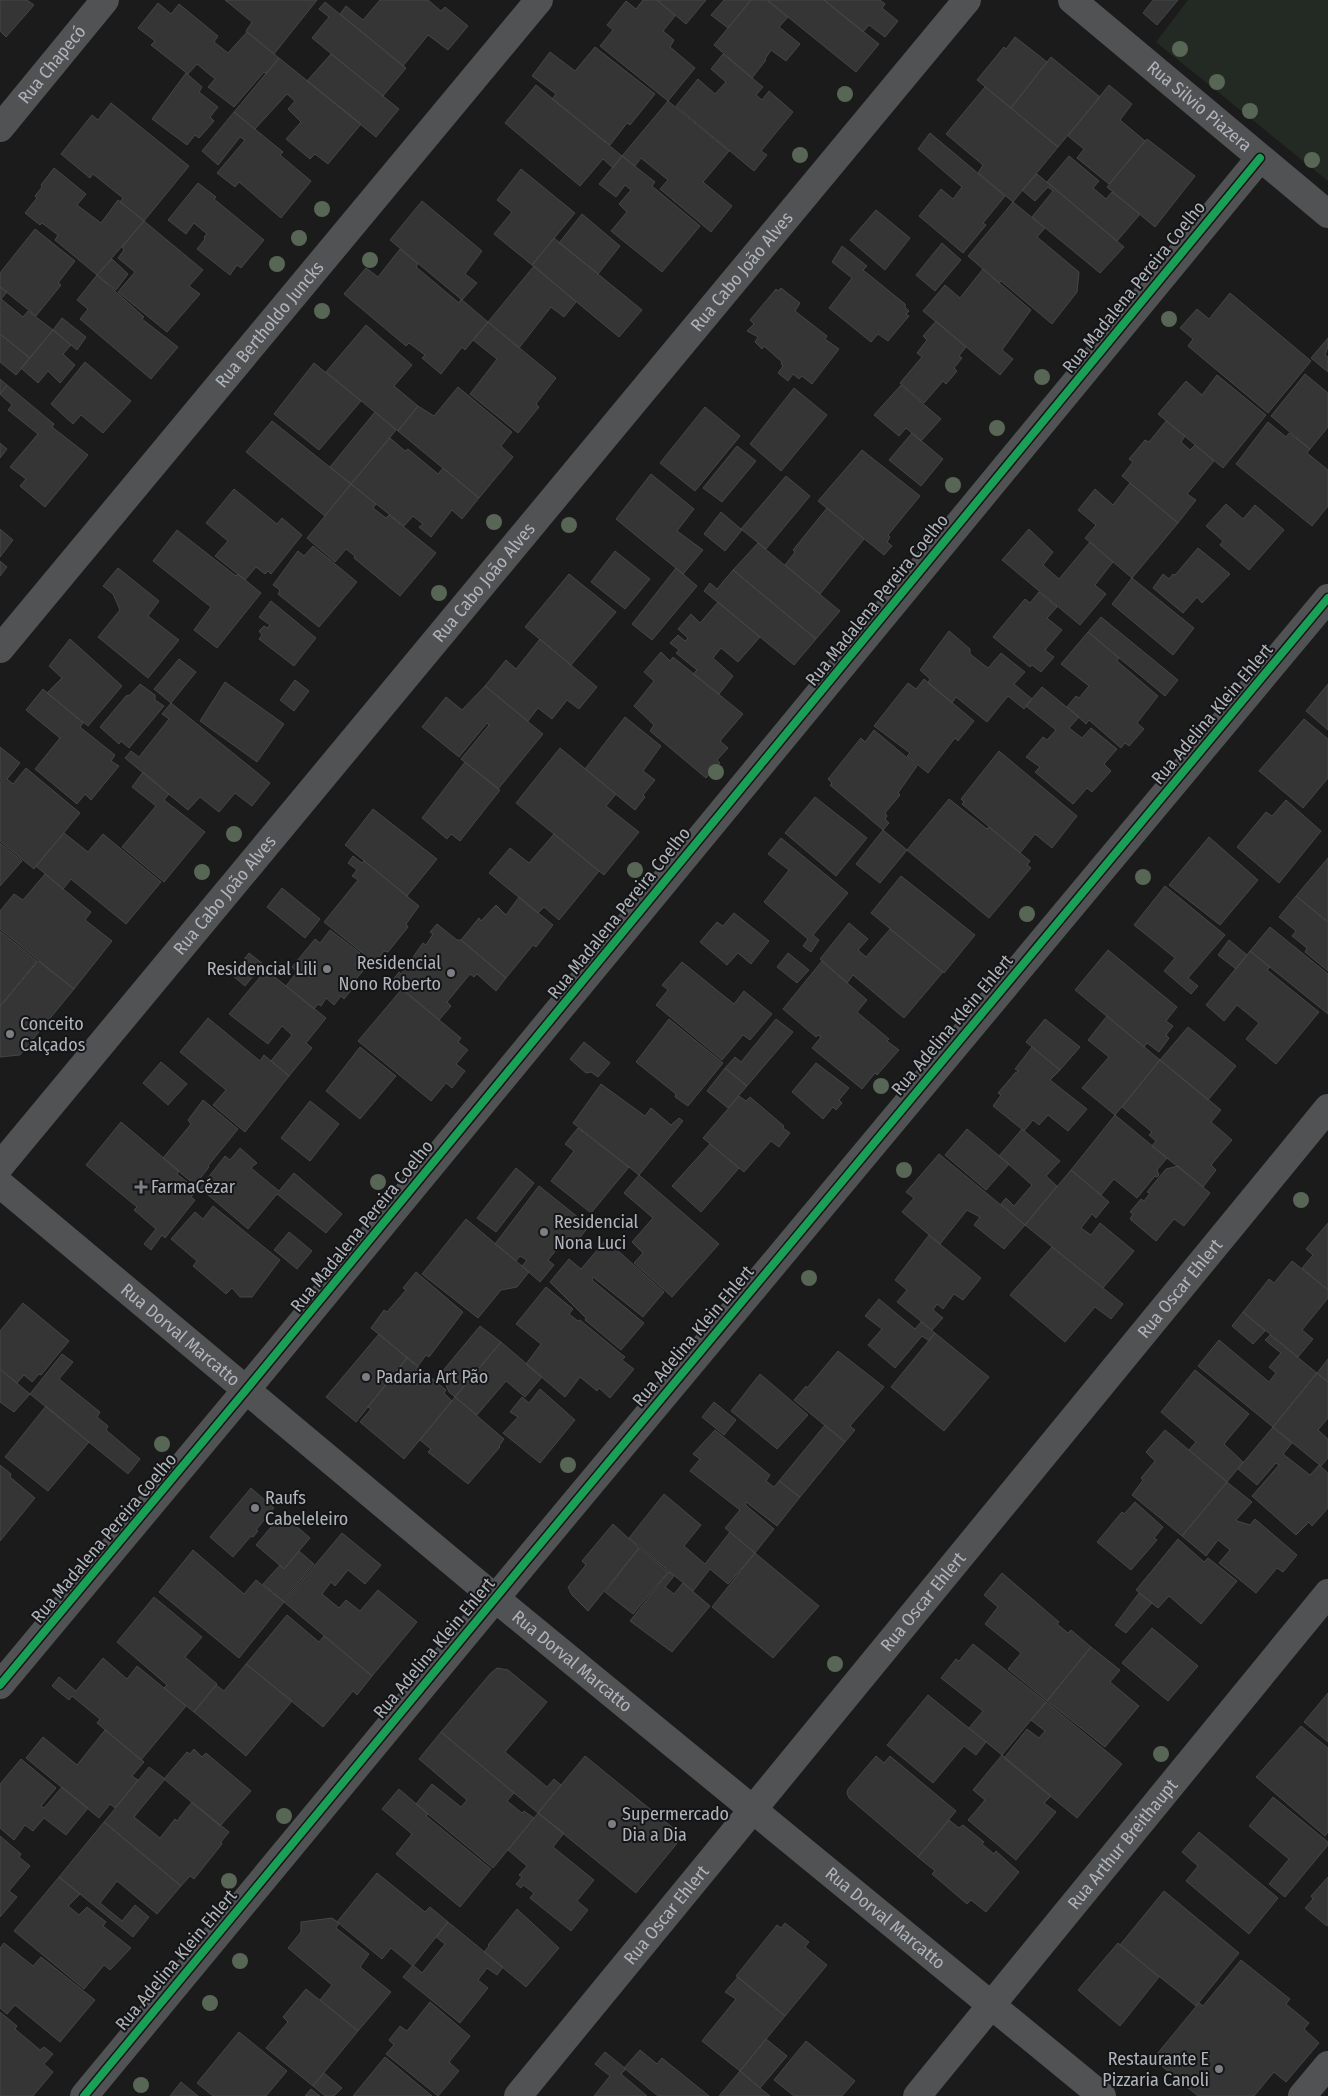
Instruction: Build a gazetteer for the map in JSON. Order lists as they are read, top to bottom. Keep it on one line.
{"streets":{"street":["Rua Chapecó","Rua Silvio Piazera","Rua Cabo João Alves","Rua Madalena Pereira Coelho","Rua Bertholdo Juncks","Rua Adelina Klein Ehlert","Rua Oscar Ehlert","Rua Dorval Marcatto","Rua Arthur Breithaupt"]},"crossings":[["Rua Silvio Piazera","Rua Madalena Pereira Coelho"],["Rua Madalena Pereira Coelho","Rua Dorval Marcatto"],["Rua Adelina Klein Ehlert","Rua Dorval Marcatto"],["Rua Oscar Ehlert","Rua Dorval Marcatto"],["Rua Dorval Marcatto","Rua Arthur Breithaupt"]],"places":{"other":["Residencial Lili","Residencial Nono Roberto","Conceito Calçados","Residencial Nona Luci","Padaria Art Pão","Raufs Cabeleleiro","Supermercado Dia a Dia","Restaurante E Pizzaria Canoli"],"health":["FarmaCézar"]}}
